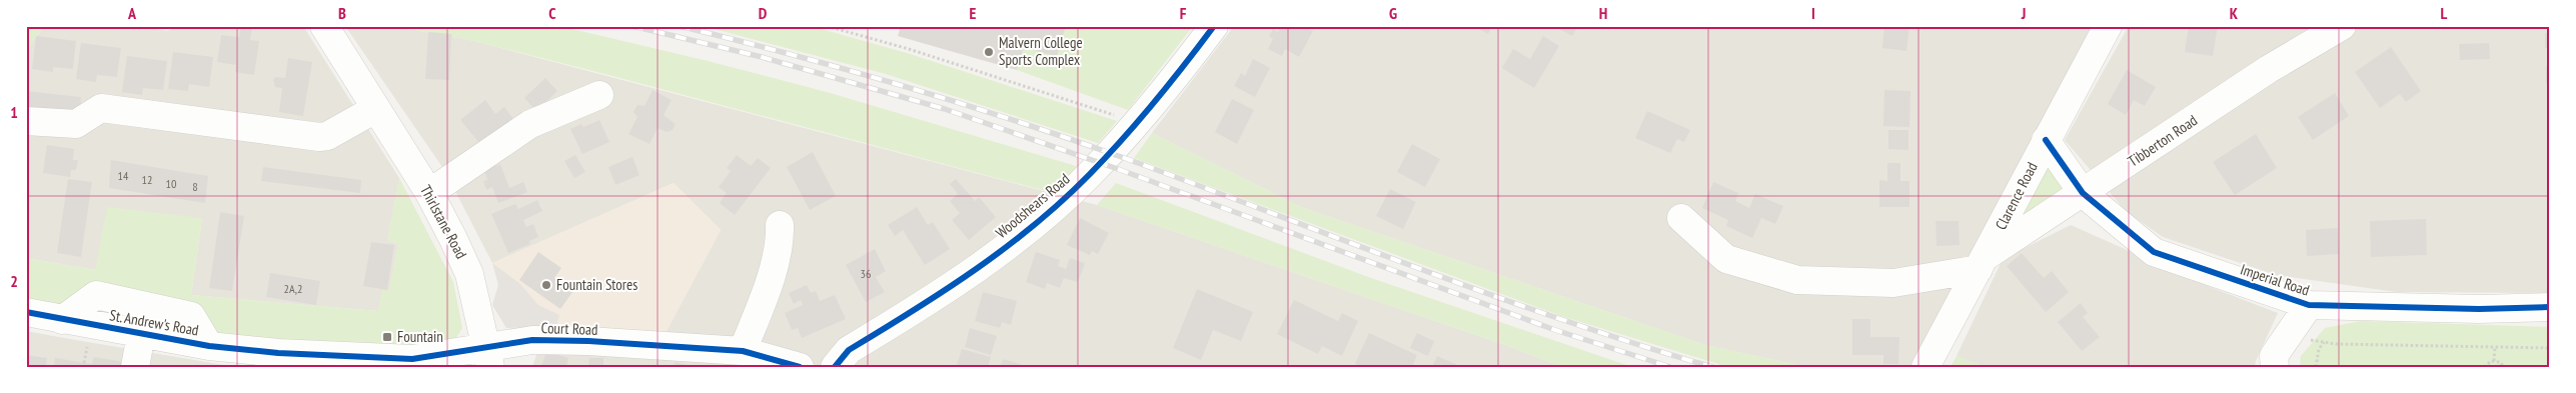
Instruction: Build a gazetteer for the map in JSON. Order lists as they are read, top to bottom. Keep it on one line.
{"streets":{"street":["Tibberton Road","Clarence Road","Woodshears Road","Thirlstane Road","Imperial Road","St. Andrew's Road","Court Road"]},"crossings":[["Tibberton Road","Clarence Road"],["Tibberton Road","Imperial Road"],["Clarence Road","Imperial Road"],["Thirlstane Road","Court Road"],["St. Andrew's Road","Court Road"]],"places":{"other":["Malvern College Sports Complex","Fountain Stores"],"transit":["Fountain"]},"house_numbers":["14","12","10","8","36","2A,2"],"grid":{"columns":["A","B","C","D","E","F","G","H","I","J","K","L"],"rows":["1","2"]}}
